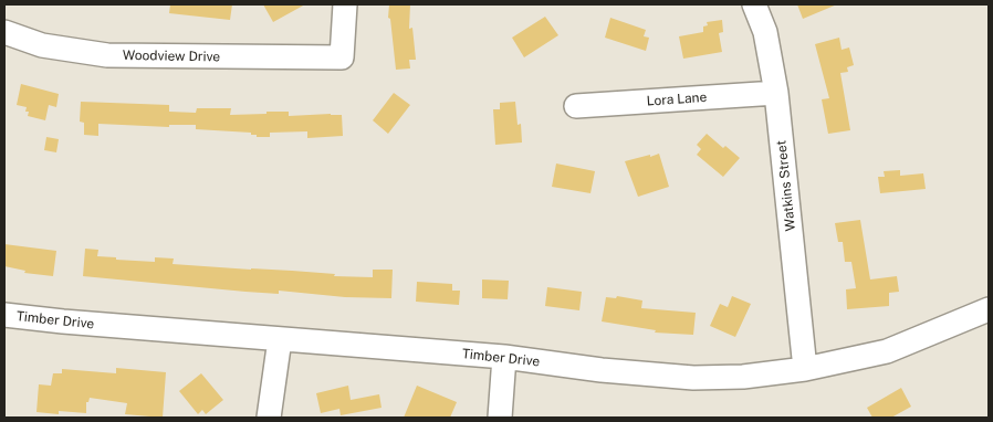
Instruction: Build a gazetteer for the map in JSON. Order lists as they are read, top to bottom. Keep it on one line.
{"streets":{"street":["Woodview Drive","Lora Lane","Watkins Street","Timber Drive"]},"crossings":[["Lora Lane","Watkins Street"],["Watkins Street","Timber Drive"]]}
